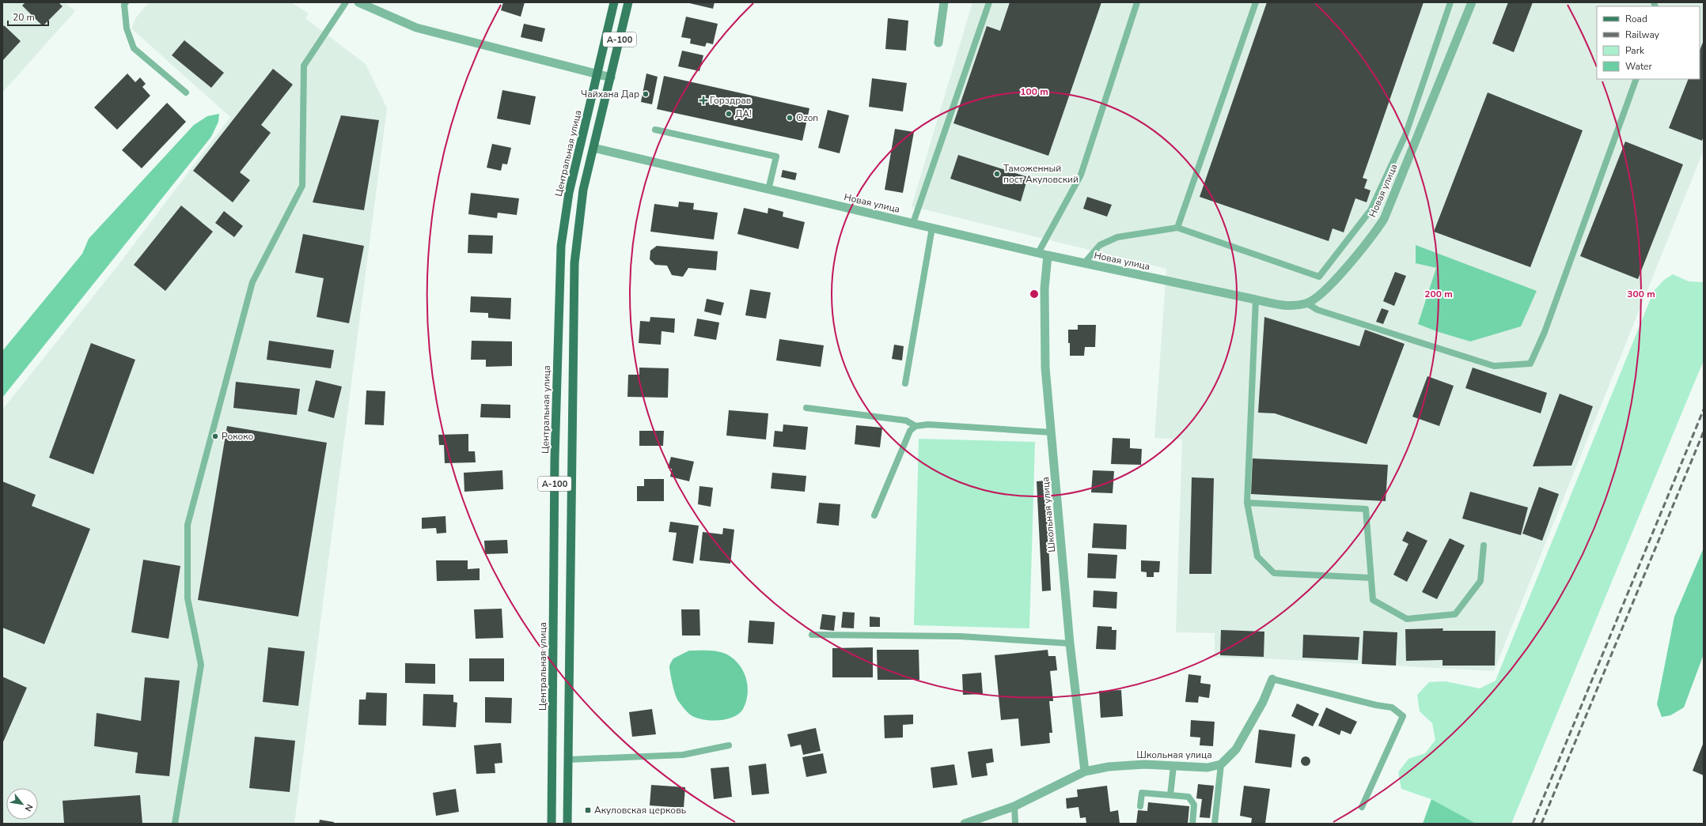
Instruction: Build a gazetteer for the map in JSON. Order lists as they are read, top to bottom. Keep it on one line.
{"streets":{"main road":["А-100","Центральная улица"],"street":["Новая улица","Школьная улица"]},"crossings":[["А-100","Новая улица"],["Новая улица","Школьная улица"]],"places":{"other":["Чайхана Дар","ДА!","Ozon","Таможенный пост Акуловский","Рококо"],"health":["Горздрав"],"transit":["Акуловская церковь"]},"legend":["Road","Railway","Park","Water"],"scale_bar":"20 m","north":"bottom right","rings":["100 m","200 m","300 m"]}
